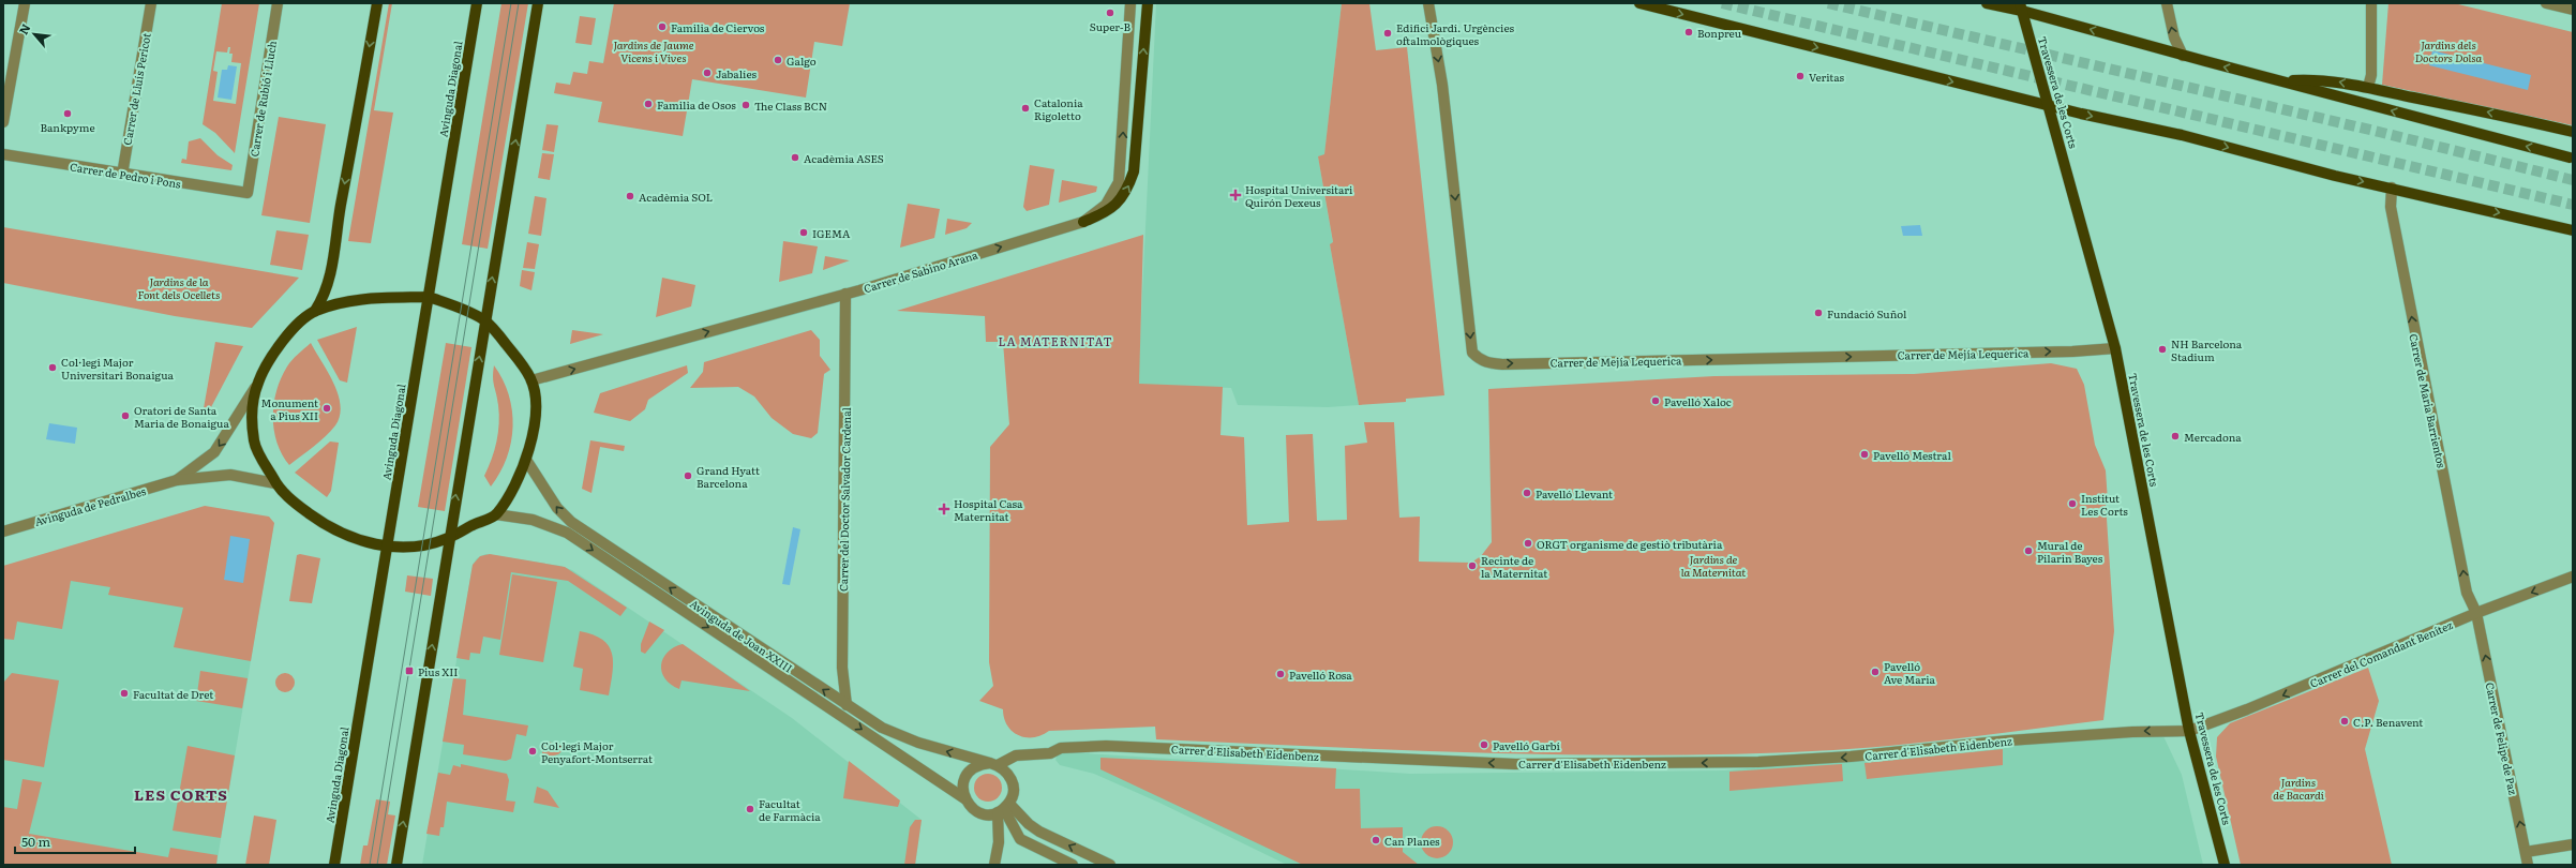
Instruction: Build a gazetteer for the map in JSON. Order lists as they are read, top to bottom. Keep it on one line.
{"streets":{"main road":["Avinguda Diagonal","Travessera de les Corts"],"street":["Carrer de Lluís Pericot","Carrer de Rubió i Lluch","Carrer de Pedro i Pons","Carrer de Sabino Arana","Carrer de Mejía Lequerica","Carrer de Maria Barrientos","Carrer del Doctor Salvador Cardenal","Avinguda de Pedralbes","Avinguda de Joan XXIII","Carrer del Comandant Benítez","Carrer de Felipe de Paz","Carrer d'Elisabeth Eidenbenz"]},"crossings":[["Carrer de Lluís Pericot","Carrer de Pedro i Pons"],["Travessera de les Corts","Carrer de Mejía Lequerica"],["Travessera de les Corts","Carrer del Comandant Benítez"],["Travessera de les Corts","Carrer d'Elisabeth Eidenbenz"],["Carrer de Rubió i Lluch","Carrer de Pedro i Pons"],["Carrer de Sabino Arana","Carrer del Doctor Salvador Cardenal"],["Carrer de Maria Barrientos","Carrer del Comandant Benítez"],["Carrer de Maria Barrientos","Carrer de Felipe de Paz"],["Carrer del Doctor Salvador Cardenal","Avinguda de Joan XXIII"],["Avinguda de Joan XXIII","Carrer d'Elisabeth Eidenbenz"],["Carrer del Comandant Benítez","Carrer de Felipe de Paz"],["Carrer del Comandant Benítez","Carrer d'Elisabeth Eidenbenz"]],"one_way":["Carrer de Sabino Arana","Carrer de Maria Barrientos","Carrer del Comandant Benítez","Carrer de Felipe de Paz","Carrer d'Elisabeth Eidenbenz"],"districts":["LA MATERNITAT","LES CORTS"],"parks":["Jardins de Jaume Vicens i Vives","Jardins dels Doctors Dolsa","Jardins de la Font dels Ocellets","Jardins de la Maternitat","Jardins de Bacardí"],"places":{"other":["Super-B","Familia de Ciervos","Bonpreu","Edifici Jardí. Urgències oftalmològiques","Galgo","Jabalíes","Veritas","Familia de Osos","The Class BCN","Catalonia Rigoletto","Bankpyme","Acadèmia ASES","Acadèmia SOL","IGEMA","Fundació Suñol","NH Barcelona Stadium","Col·legi Major Universitari Bonaigua","Pavelló Xaloc","Monument a Pius XII","Oratori de Santa Maria de Bonaigua","Mercadona","Pavelló Mestral","Grand Hyatt Barcelona","Pavelló Llevant","Institut Les Corts","ORGT organisme de gestiò tributària","Mural de Pilarin Bayes","Recinte de la Maternitat","Pavelló Ave Maria","Pavelló Rosa","Facultat de Dret","C.P. Benavent","Pavelló Garbí","Col·legi Major Penyafort-Montserrat","Facultat de Farmàcia","Can Planes"],"health":["Hospital Universitari Quirón Dexeus","Hospital Casa Maternitat"],"transit":["Pius XII"]},"scale_bar":"50 m","north":"top left"}
